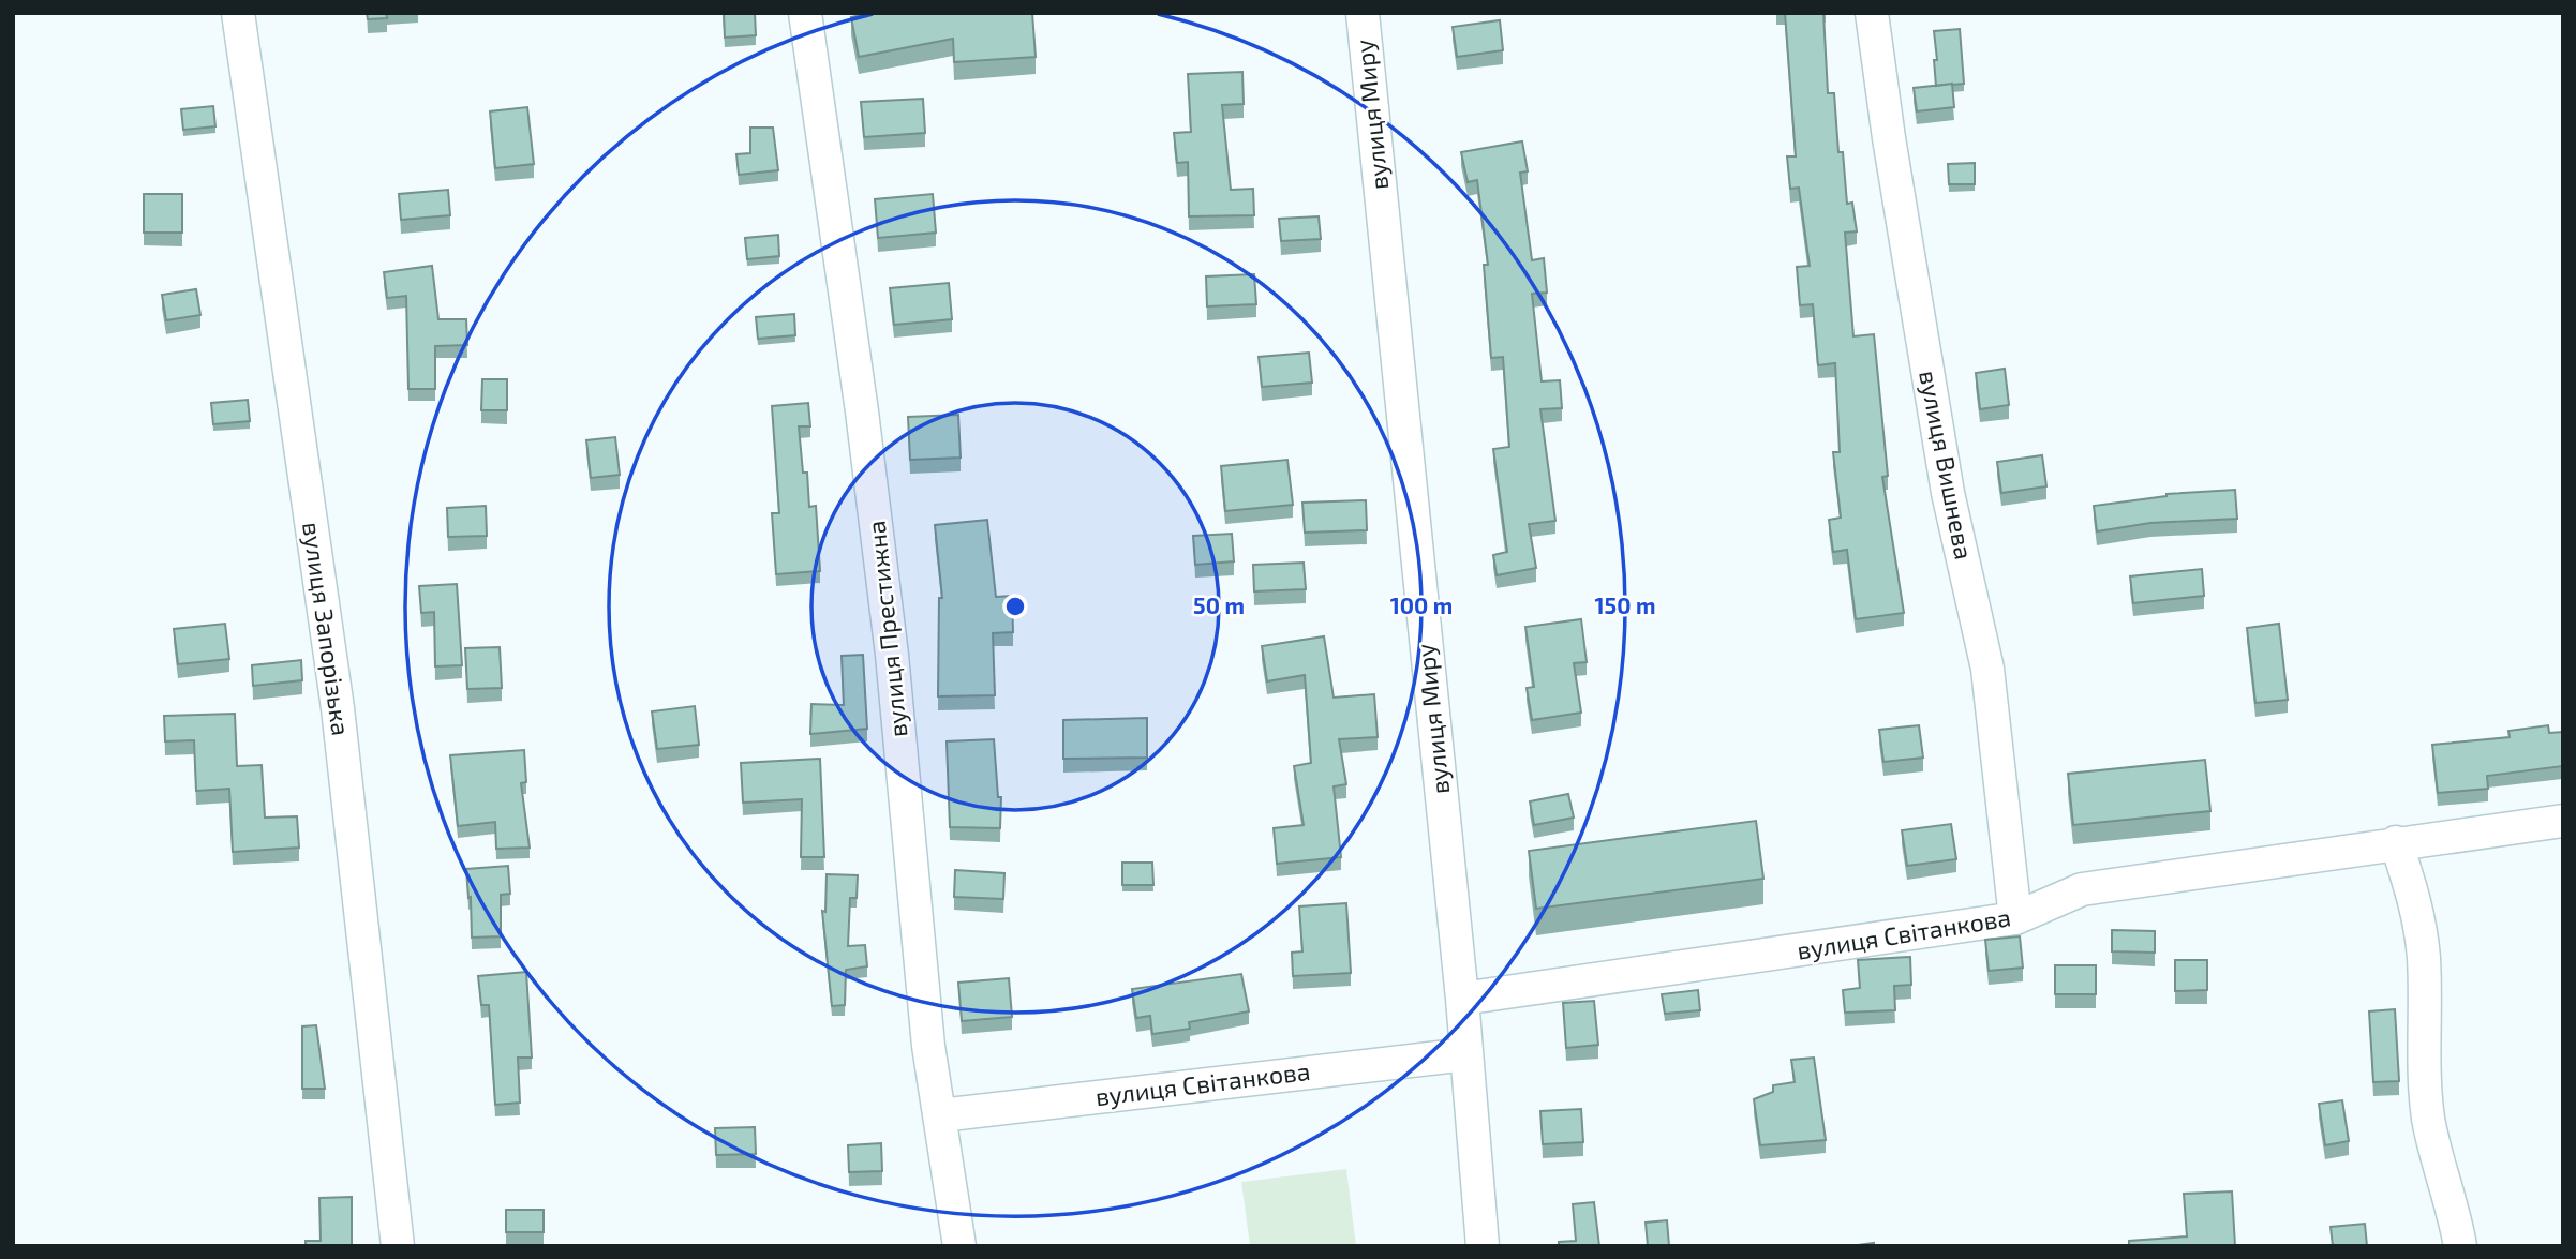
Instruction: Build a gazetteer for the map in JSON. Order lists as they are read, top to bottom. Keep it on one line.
{"streets":{"street":["вулиця Миру","вулиця Вишнева","вулиця Запорізька","вулиця Престижна","вулиця Світанкова"]},"crossings":[["вулиця Миру","вулиця Світанкова"],["вулиця Вишнева","вулиця Світанкова"],["вулиця Престижна","вулиця Світанкова"]],"rings":["50 m","100 m","150 m"]}
